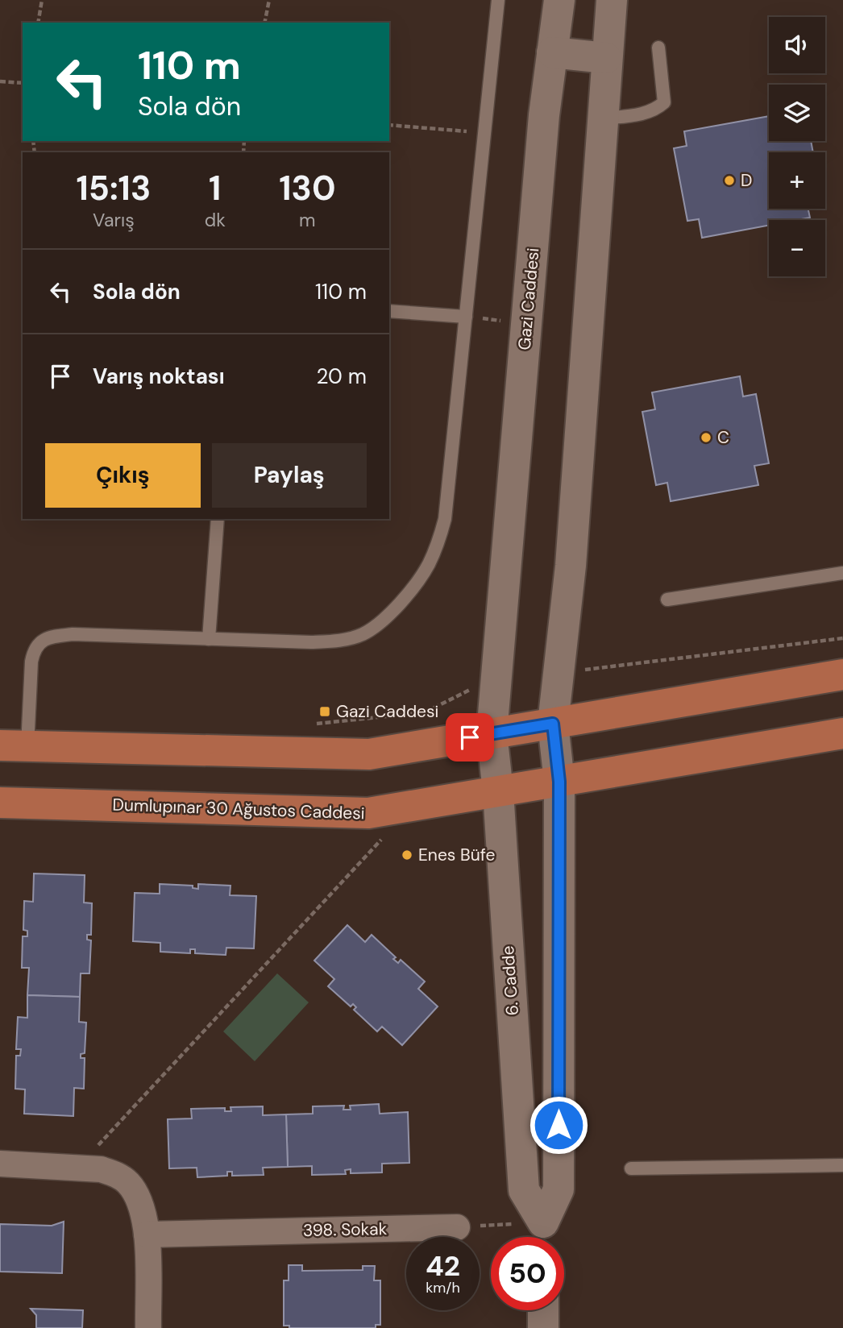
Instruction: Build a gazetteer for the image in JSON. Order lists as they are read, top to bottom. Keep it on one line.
{"streets":{"main road":["Gazi Caddesi","Dumlupınar 30 Ağustos Caddesi","6. Cadde"],"street":["398. Sokak"]},"crossings":[["Gazi Caddesi","6. Cadde"],["Dumlupınar 30 Ağustos Caddesi","6. Cadde"]],"places":{"other":["D","C","Enes Büfe"],"transit":["Gazi Caddesi"]},"page":{"map_buttons":["+","−"],"turn":["110 m","Sola dön"],"eta":["15:13","Varış","1","dk","130","m"],"list":[{"name":"Sola dön","value":"110 m"},{"name":"Varış noktası","value":"20 m"}],"buttons":["Çıkış","Paylaş"],"speed":"42 km/h","limit":"50"}}
